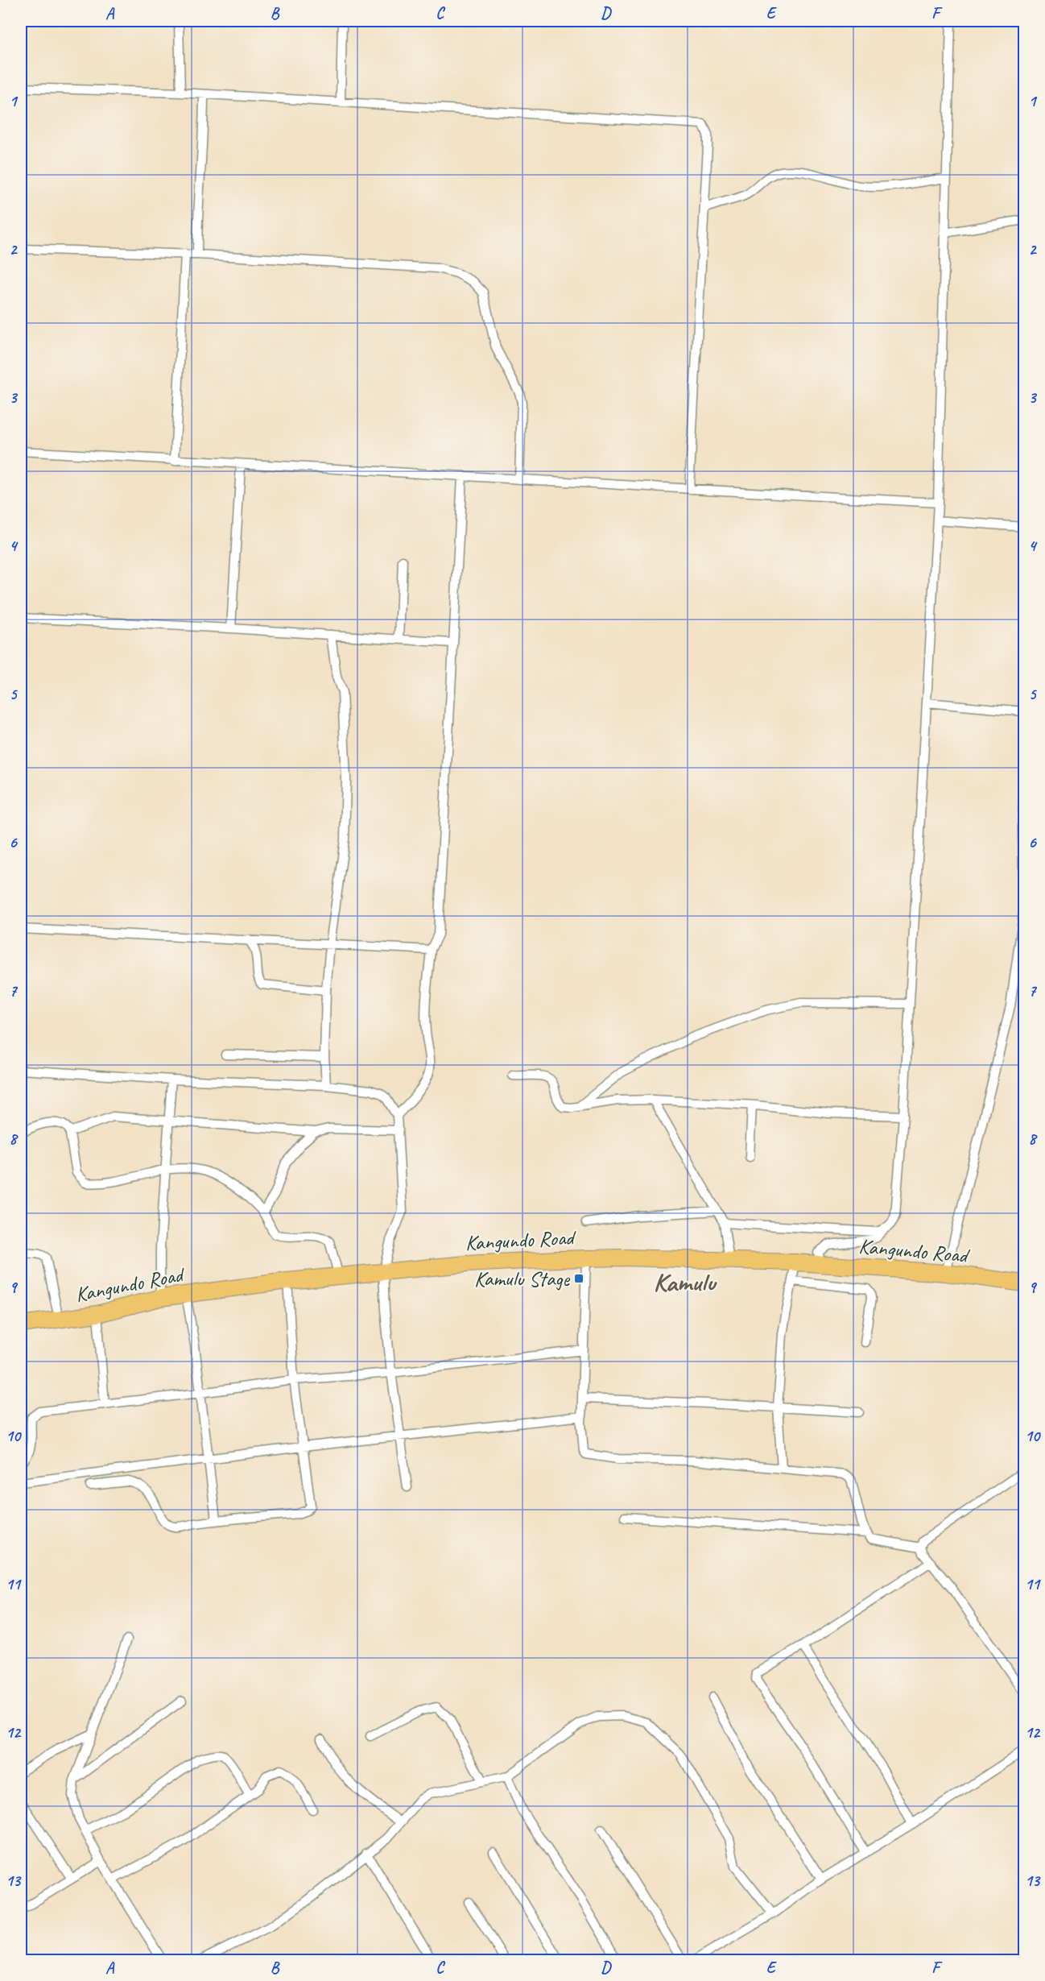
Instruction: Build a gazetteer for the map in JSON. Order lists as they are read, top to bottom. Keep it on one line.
{"streets":{"highway":["Kangundo Road"]},"districts":["Kamulu"],"places":{"transit":["Kamulu Stage"]},"grid":{"columns":["A","B","C","D","E","F"],"rows":["1","2","3","4","5","6","7","8","9","10","11","12","13"]}}
